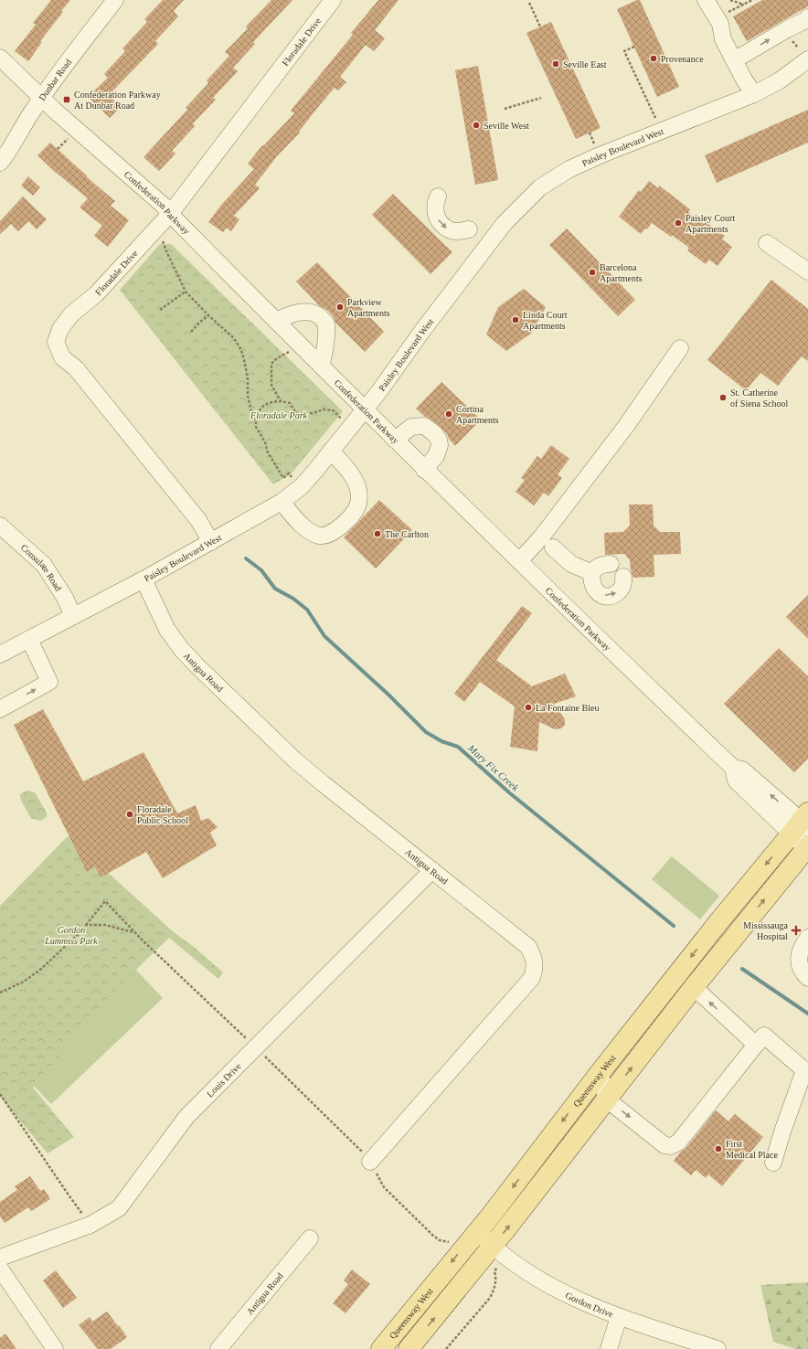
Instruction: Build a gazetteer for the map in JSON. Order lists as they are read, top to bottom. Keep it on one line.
{"streets":{"main road":["Queensway West"],"street":["Floradale Drive","Dunbar Road","Paisley Boulevard West","Confederation Parkway","Consulate Road","Antigua Road","Louis Drive","Gordon Drive"]},"crossings":[["Floradale Drive","Paisley Boulevard West"],["Floradale Drive","Confederation Parkway"],["Dunbar Road","Confederation Parkway"],["Paisley Boulevard West","Confederation Parkway"],["Paisley Boulevard West","Consulate Road"],["Paisley Boulevard West","Antigua Road"],["Confederation Parkway","Queensway West"],["Antigua Road","Louis Drive"],["Queensway West","Gordon Drive"]],"water":["Mary Fix Creek"],"parks":["Floradale Park","Gordon Lummiss Park"],"places":{"other":["Provenance","Seville East","Seville West","Paisley Court Apartments","Barcelona Apartments","Parkview Apartments","Linda Court Apartments","St. Catherine of Siena School","Cortina Apartments","The Carlton","La Fontaine Bleu","Floradale Public School","First Medical Place"],"transit":["Confederation Parkway At Dunbar Road"],"health":["Mississauga Hospital"]}}
